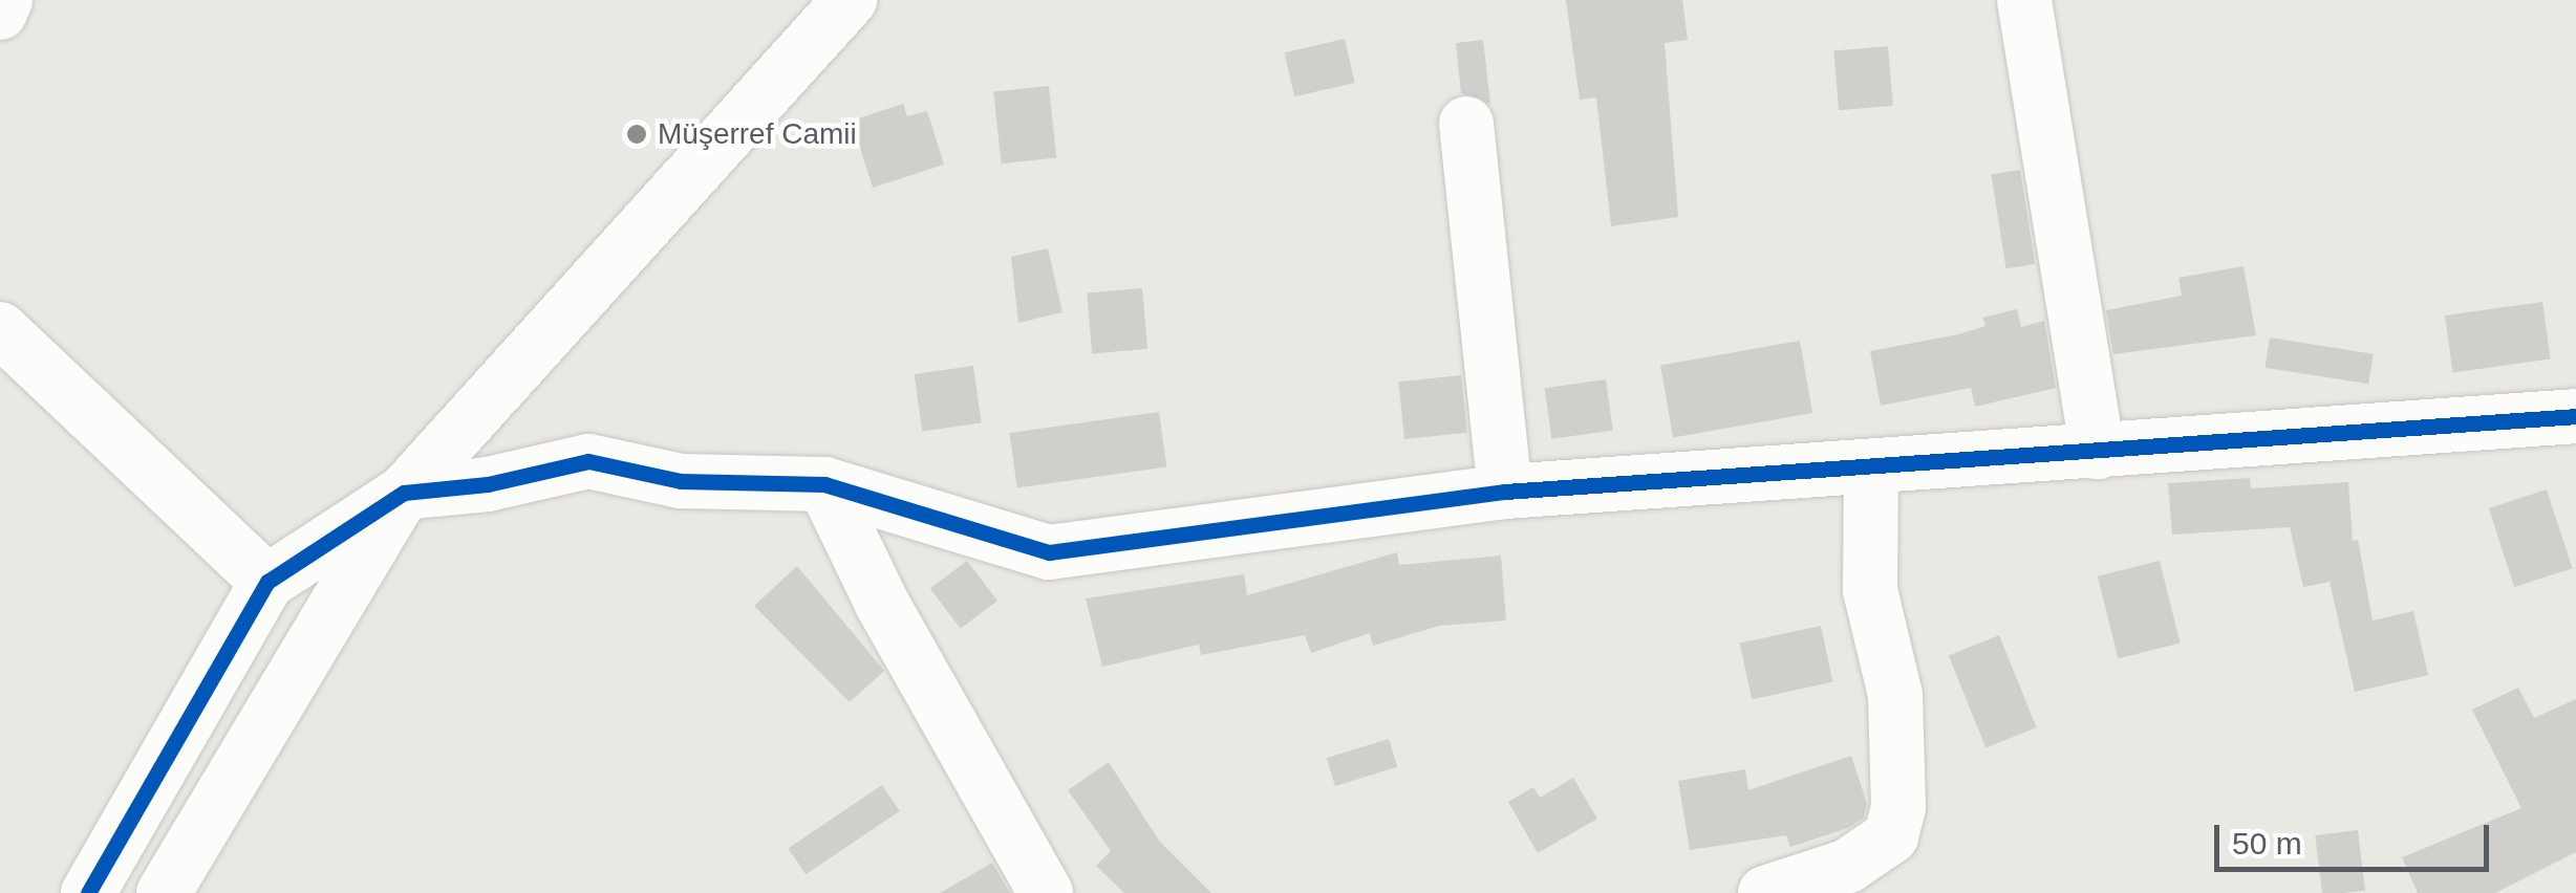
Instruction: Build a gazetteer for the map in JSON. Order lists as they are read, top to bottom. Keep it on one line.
{"places":["Müşerref Camii"],"scale_bar":"50 m"}
